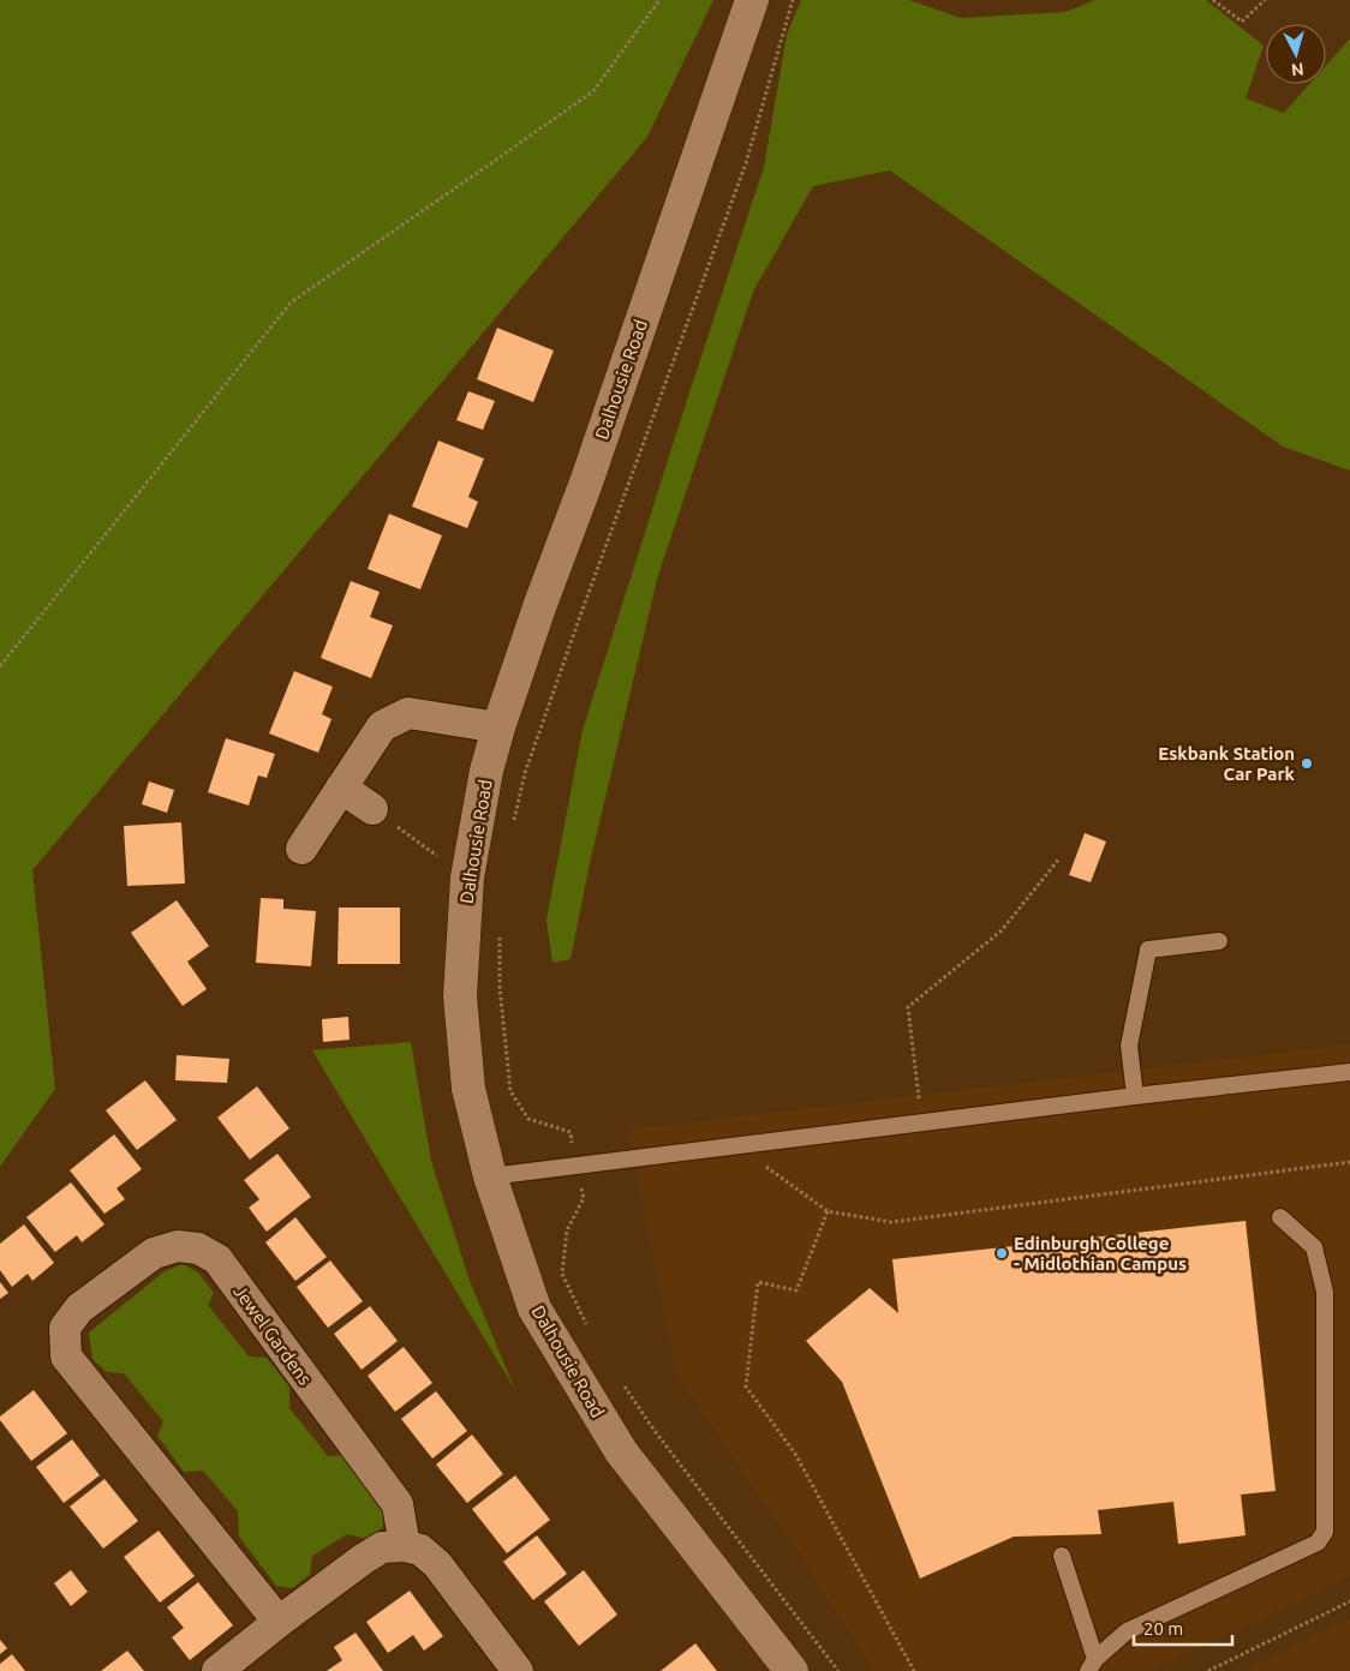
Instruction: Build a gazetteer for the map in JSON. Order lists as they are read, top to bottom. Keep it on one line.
{"streets":{"main road":["Dalhousie Road"],"street":["Jewel Gardens"]},"places":["Eskbank Station Car Park","Edinburgh College - Midlothian Campus"],"scale_bar":"20 m","north":"bottom"}
